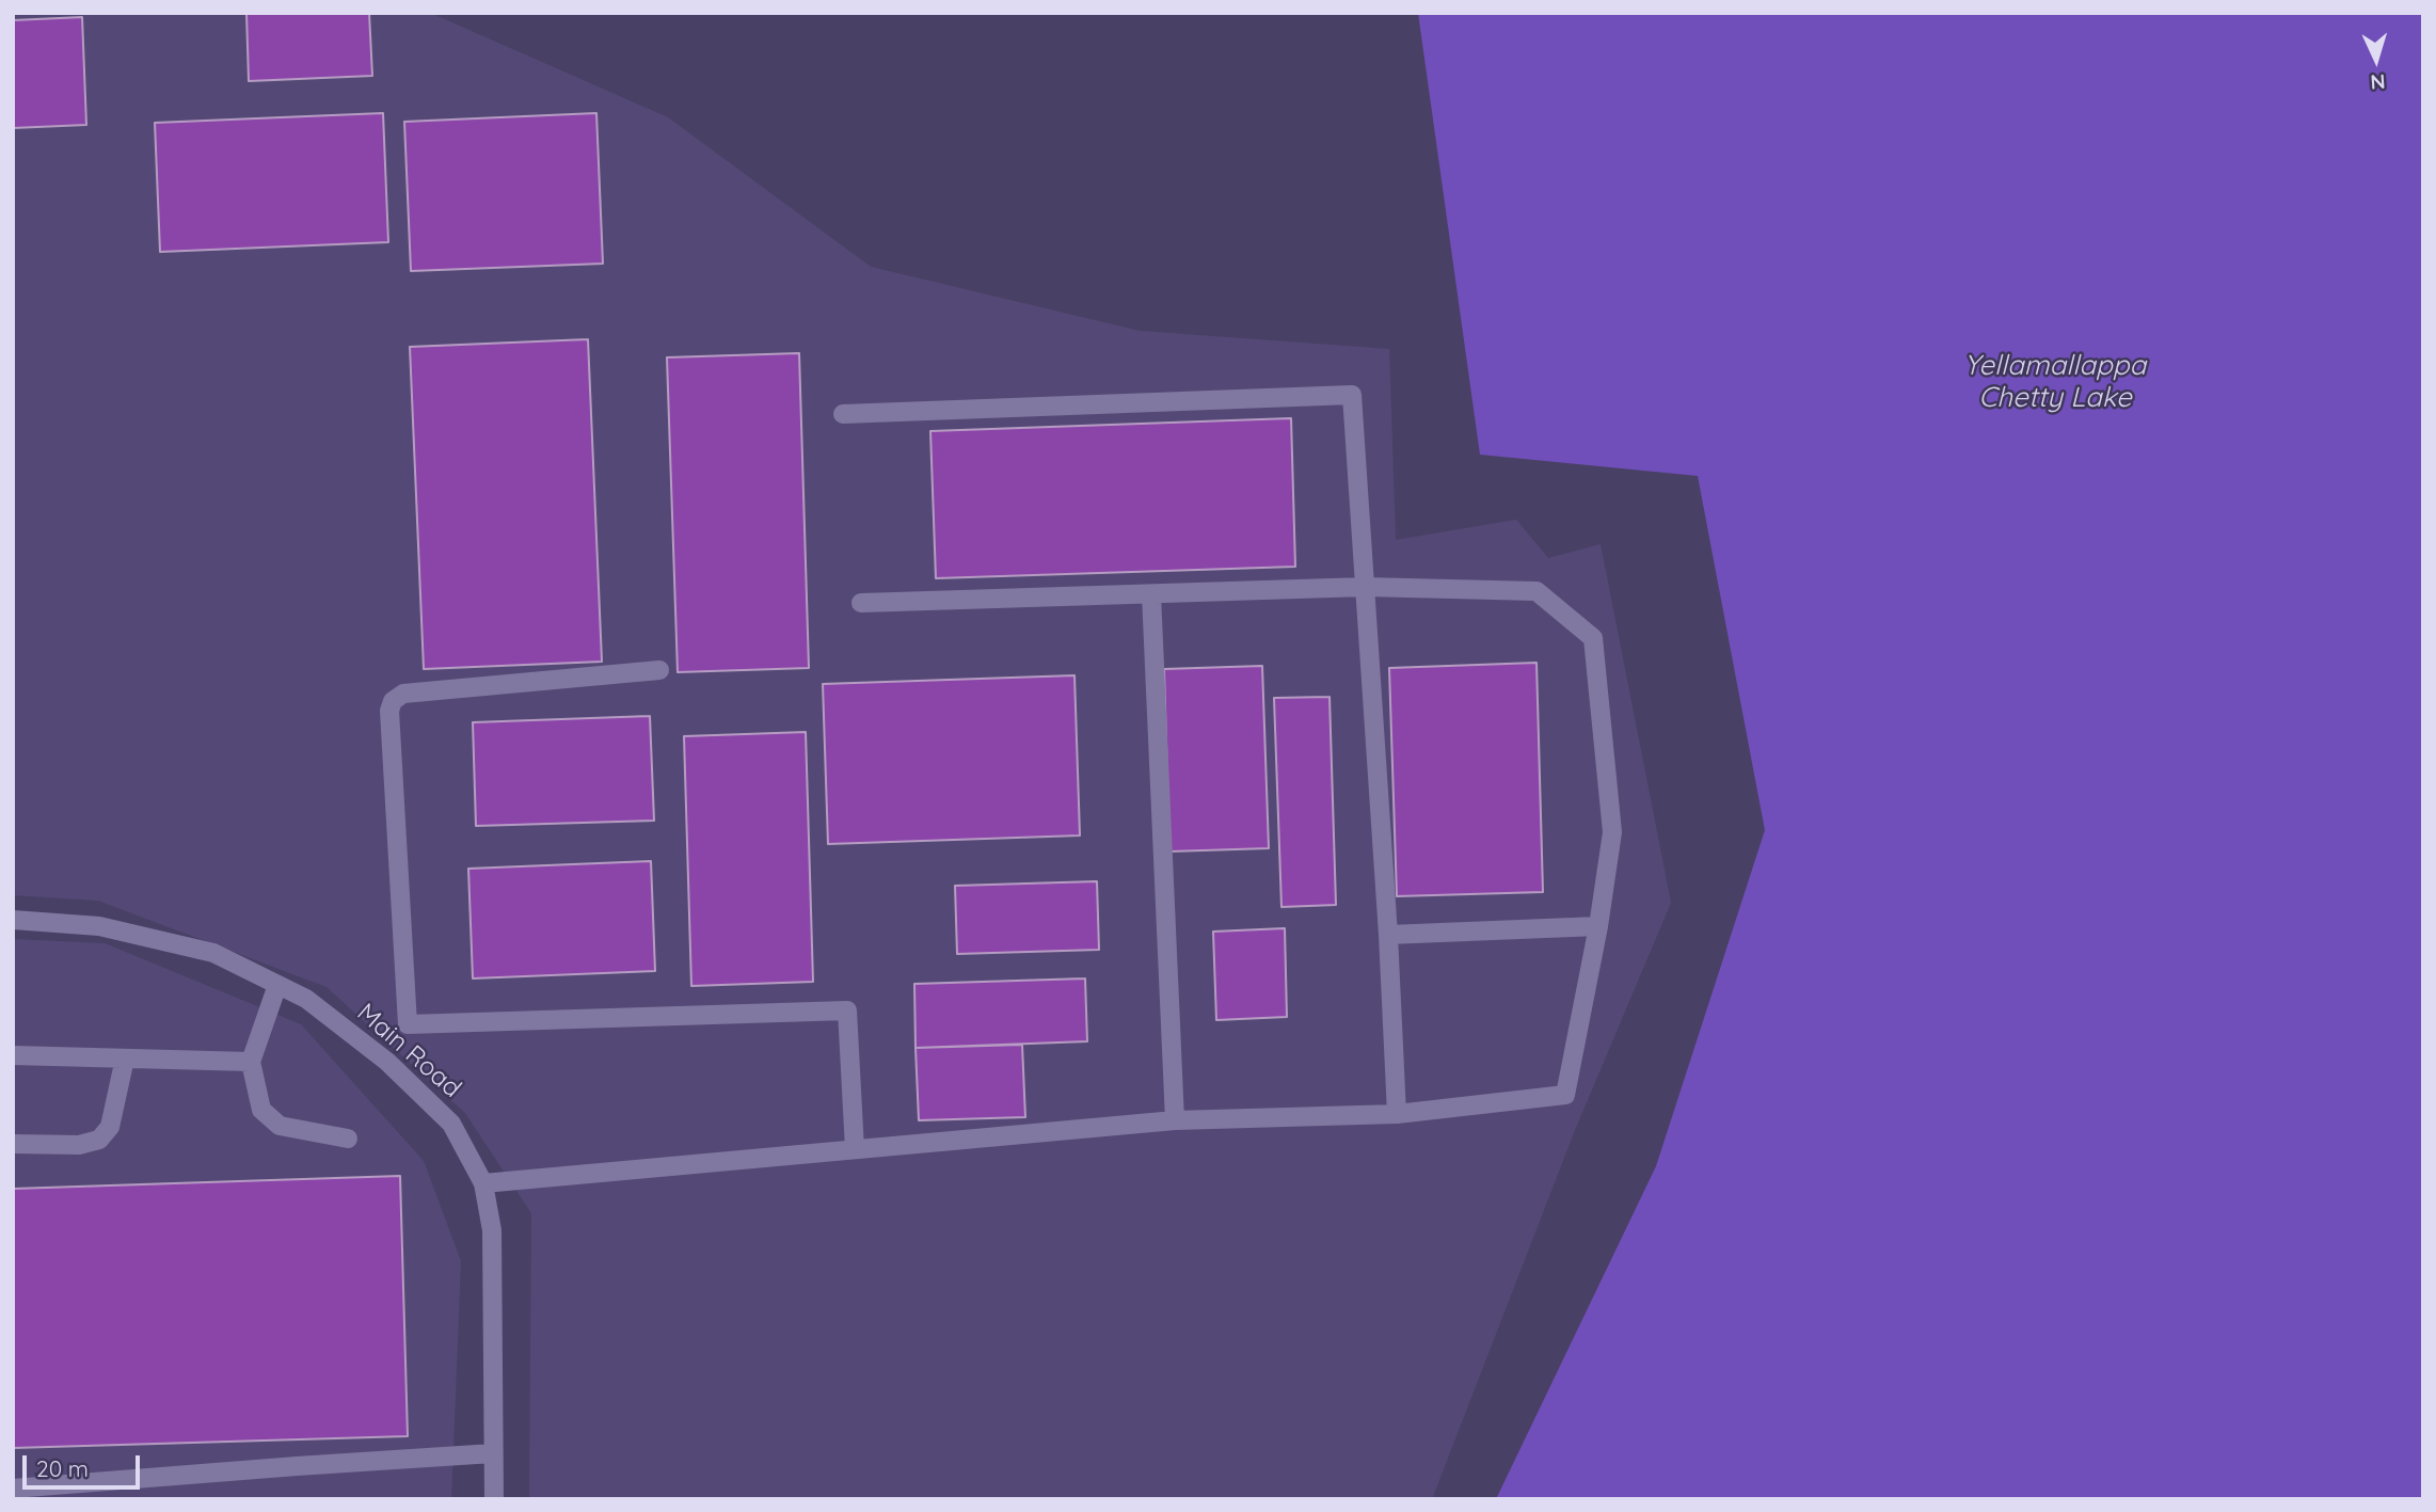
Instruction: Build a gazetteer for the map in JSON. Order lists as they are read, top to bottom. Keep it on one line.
{"streets":{"street":["Main Road"]},"water":["Yellamallappa Chetty Lake"],"scale_bar":"20 m","north":"bottom"}
